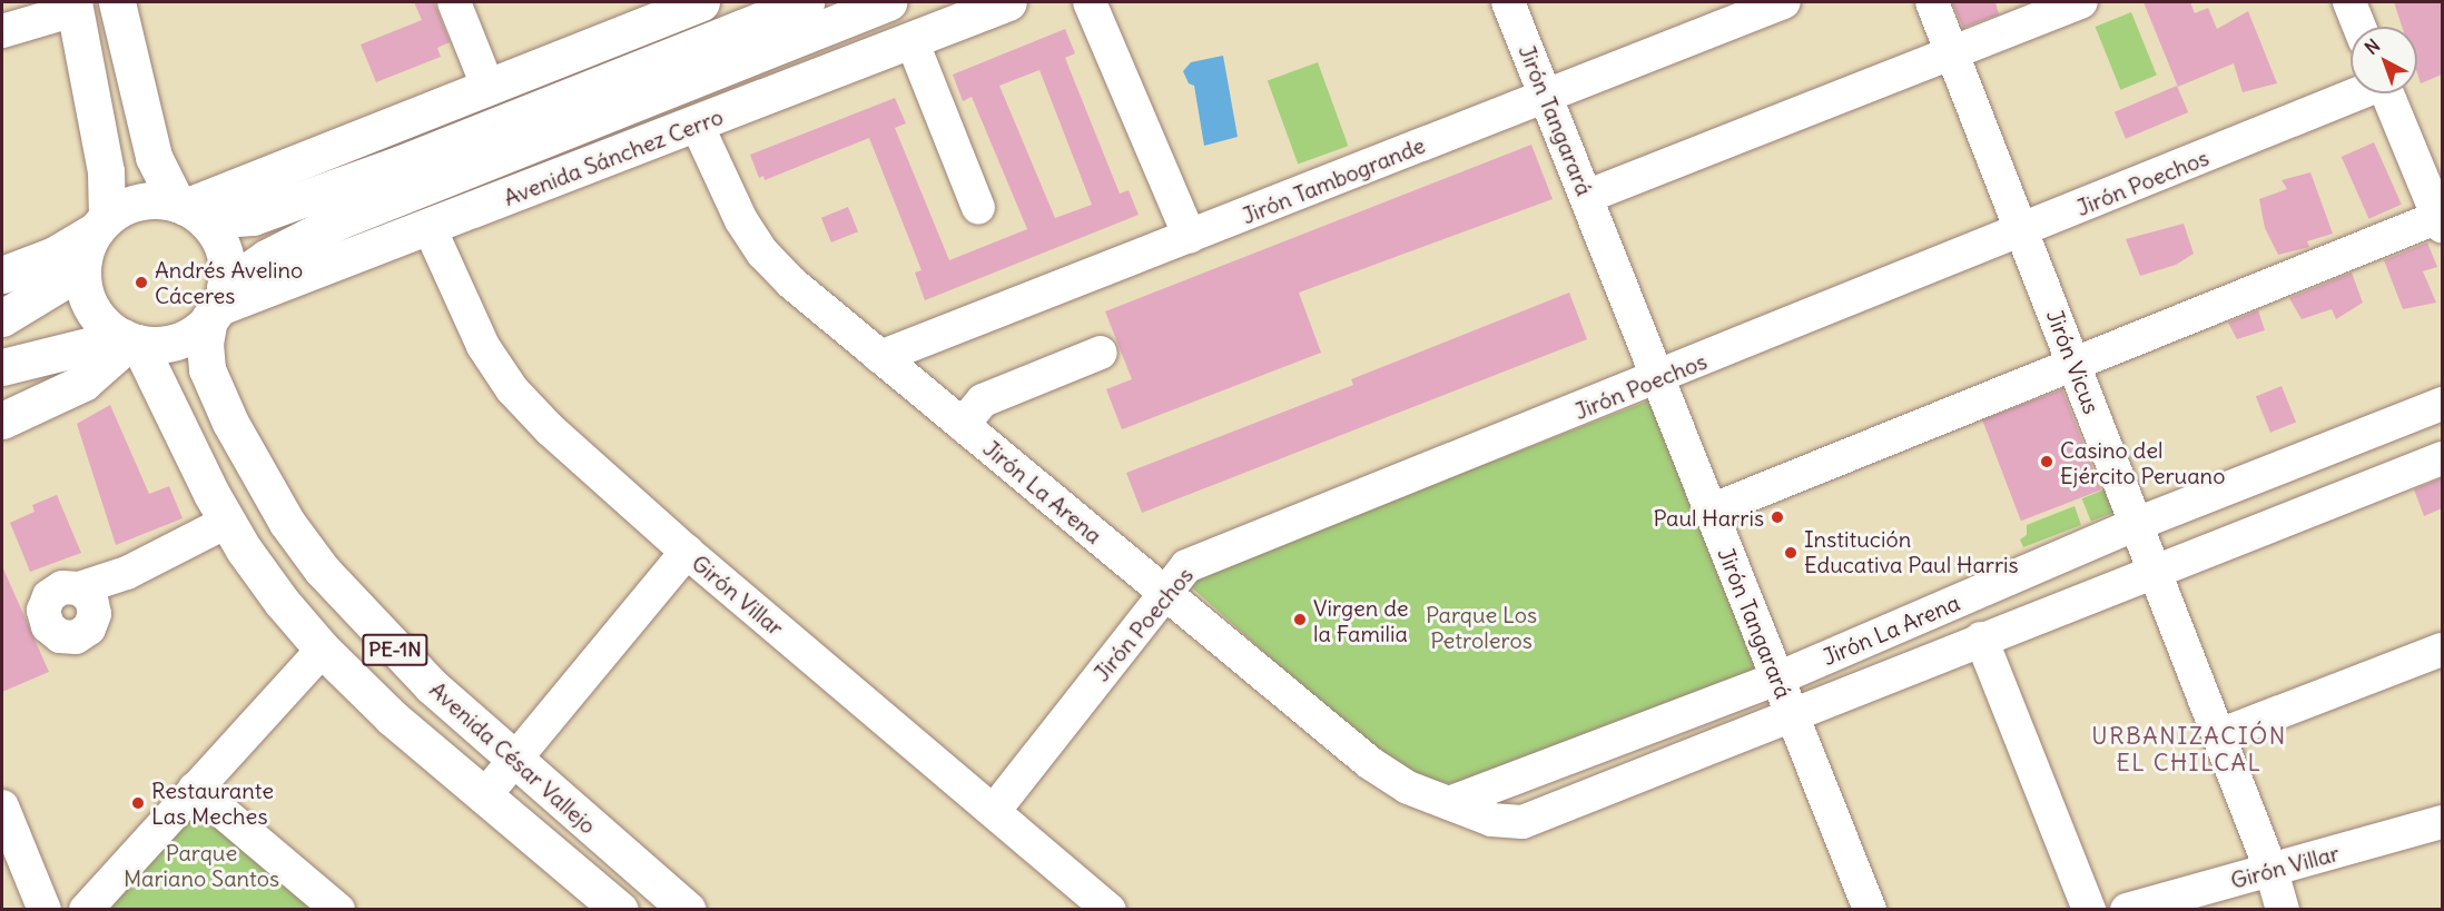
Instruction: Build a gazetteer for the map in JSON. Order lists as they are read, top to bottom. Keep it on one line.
{"streets":{"main road":["Avenida Sánchez Cerro","PE-1N","Avenida César Vallejo"],"street":["Jirón Tangarará","Jirón Tambogrande","Jirón Poechos","Jirón Vicus","Jirón La Arena","Girón Villar"]},"crossings":[["Jirón Tangarará","Jirón Tambogrande"],["Jirón Tangarará","Jirón Poechos"],["Jirón Tangarará","Jirón La Arena"],["Avenida Sánchez Cerro","Jirón La Arena"],["Avenida Sánchez Cerro","Girón Villar"],["Avenida Sánchez Cerro","PE-1N"],["Avenida Sánchez Cerro","Avenida César Vallejo"],["Jirón Tambogrande","Jirón La Arena"],["Jirón Poechos","Jirón Vicus"],["Jirón Poechos","Jirón La Arena"],["Jirón Poechos","Girón Villar"],["Jirón Vicus","Jirón La Arena"],["Jirón Vicus","Girón Villar"],["PE-1N","Avenida César Vallejo"]],"districts":["URBANIZACIÓN EL CHILCAL"],"parks":["Parque Los Petroleros","Parque Mariano Santos"],"places":["Andrés Avelino Cáceres","Casino del Ejército Peruano","Paul Harris","Institución Educativa Paul Harris","Virgen de la Familia","Restaurante Las Meches"],"north":"top left"}
